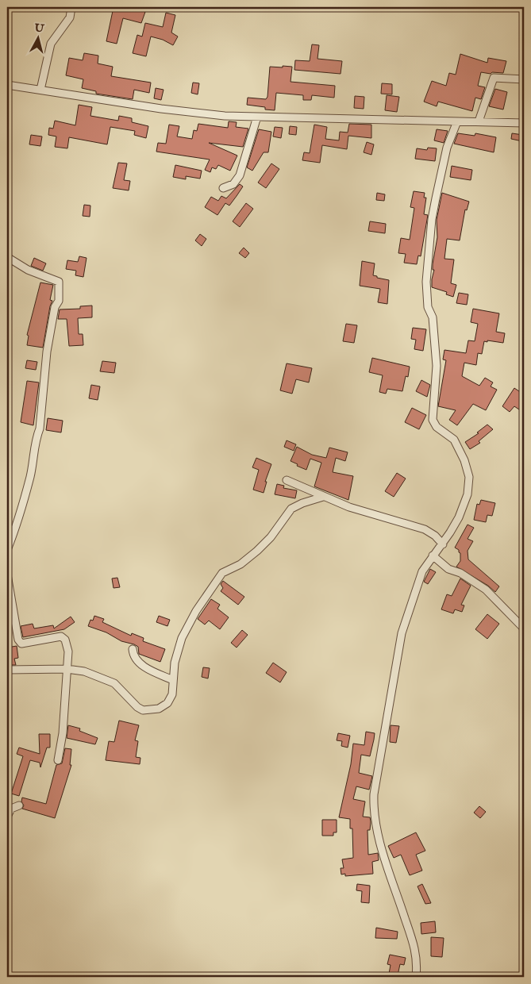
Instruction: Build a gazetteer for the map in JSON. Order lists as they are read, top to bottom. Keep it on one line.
{"north":"top"}
